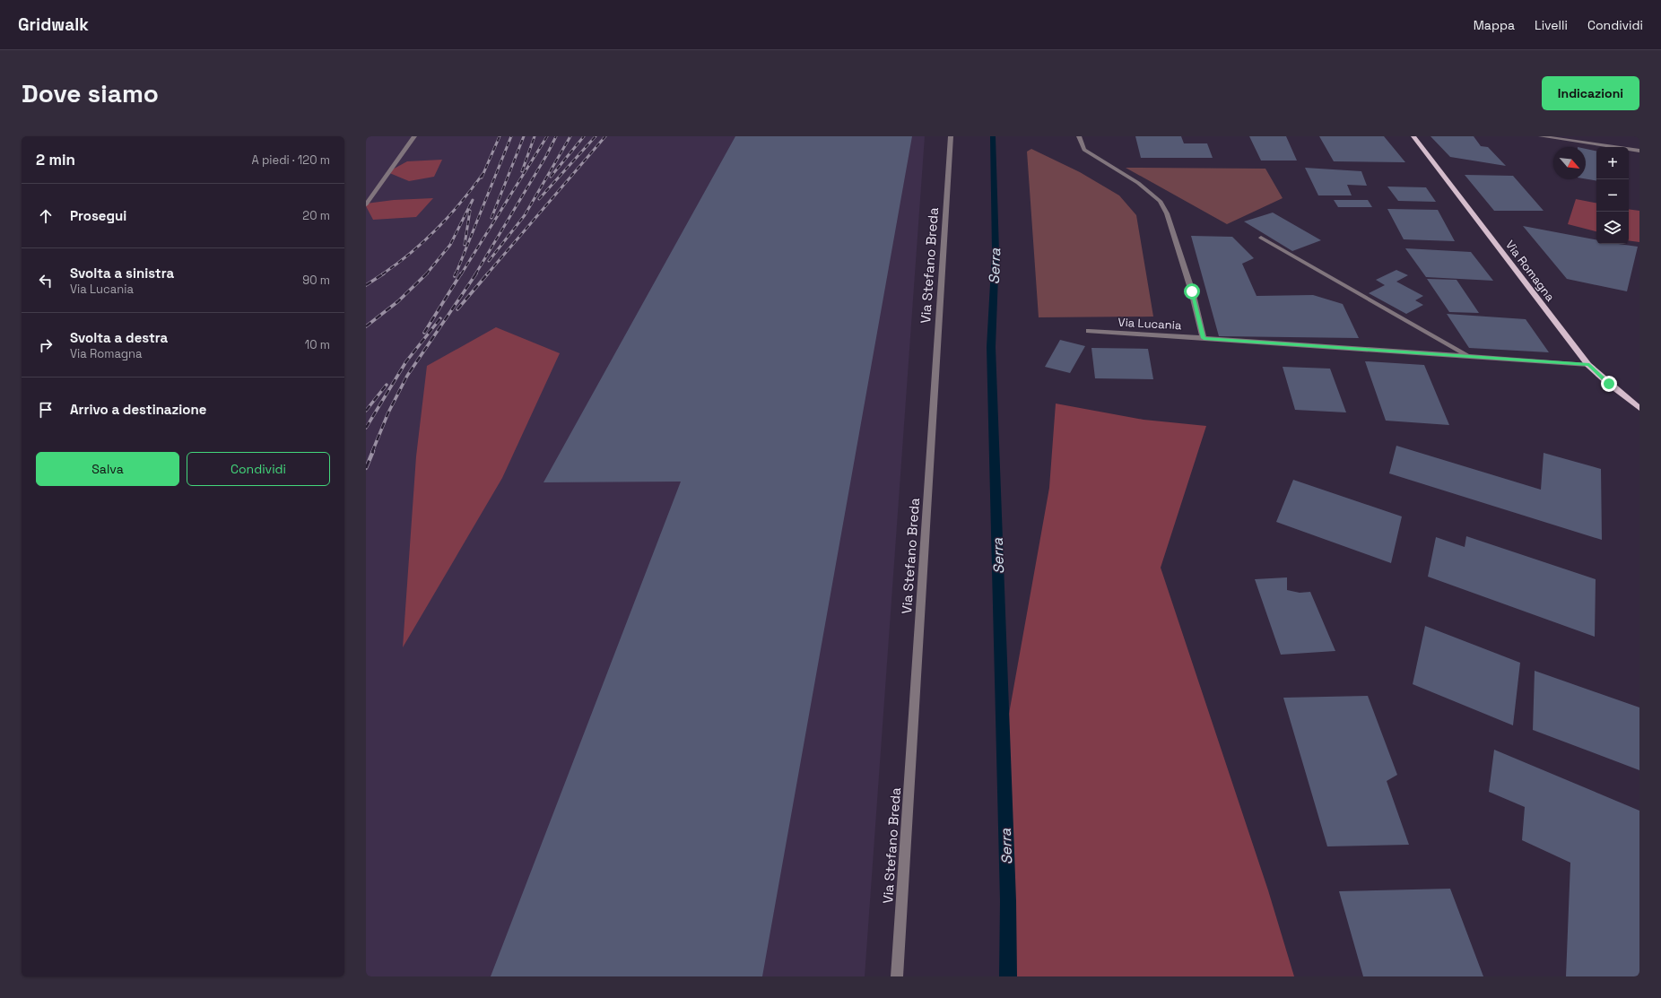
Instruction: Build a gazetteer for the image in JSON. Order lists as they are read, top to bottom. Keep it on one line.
{"streets":{"main road":["Via Romagna"],"street":["Via Stefano Breda","Via Lucania"]},"crossings":[["Via Romagna","Via Lucania"]],"water":["Serra"],"north":"bottom right","page":{"header":"Gridwalk","nav":["Mappa","Livelli","Condividi"],"buttons":["Indicazioni",["Salva","Condividi"]],"title":"Dove siamo","heading":["2 min","A piedi · 120 m"],"map_buttons":["+","−"],"list":[["Prosegui","20 m"],["Svolta a sinistra","Via Lucania","90 m"],["Svolta a destra","Via Romagna","10 m"],"Arrivo a destinazione"]}}
